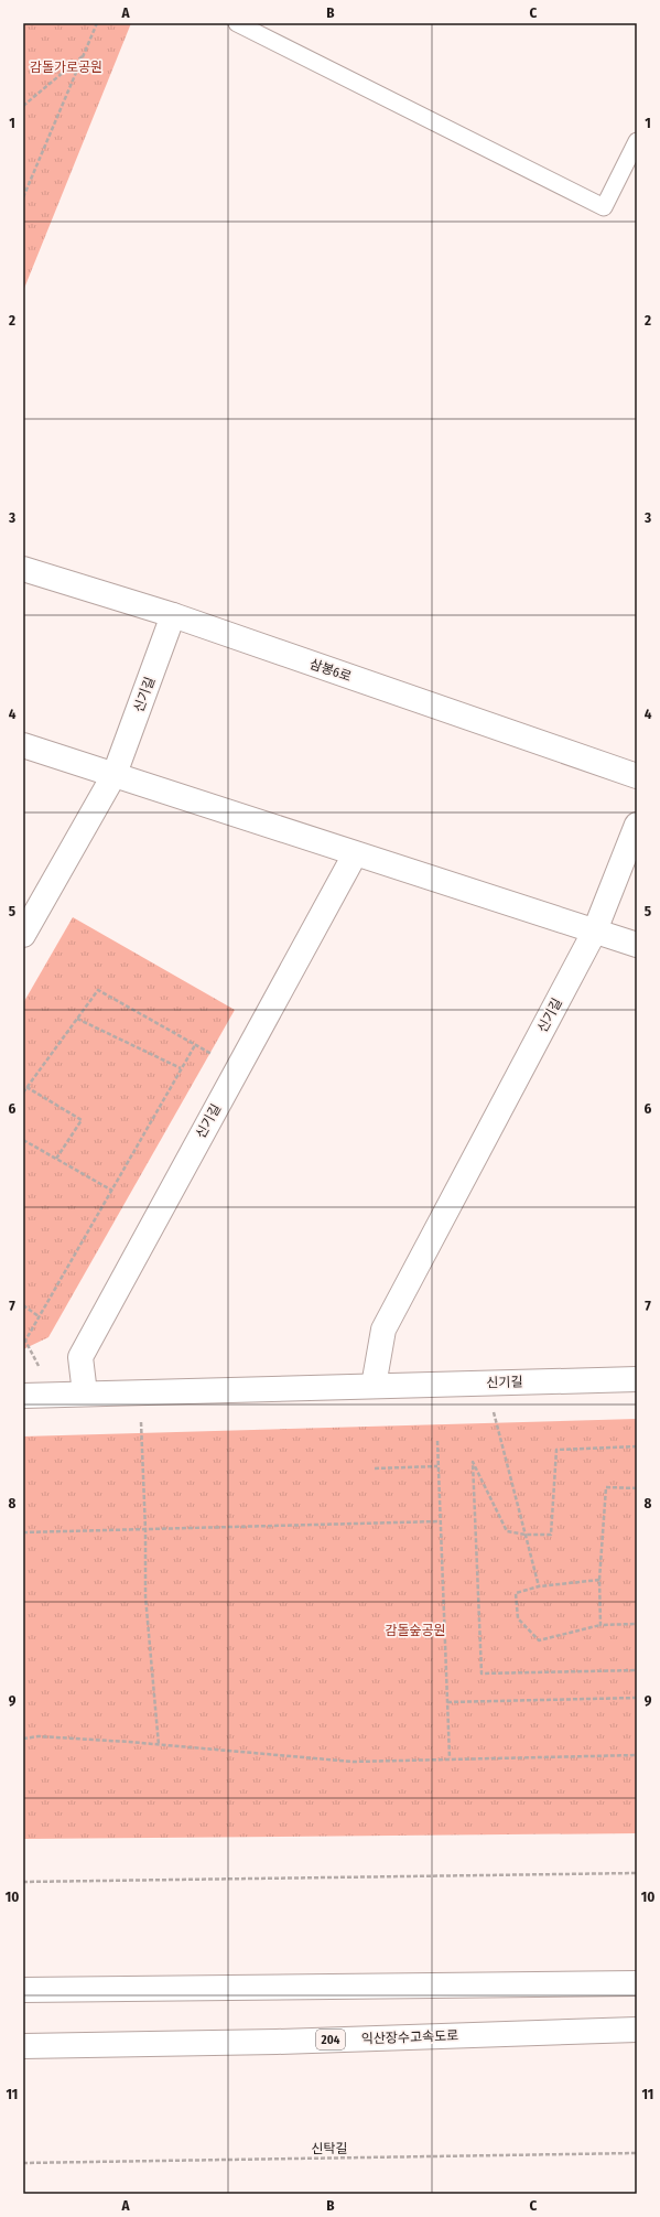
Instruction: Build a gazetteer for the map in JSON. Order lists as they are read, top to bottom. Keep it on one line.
{"streets":{"main road":["삼봉6로","신기길","익산장수고속도로","204"],"path":["신탁길"]},"crossings":[["삼봉6로","신기길"]],"parks":["감돌가로공원","감돌숲공원"],"grid":{"columns":["A","B","C"],"rows":["1","2","3","4","5","6","7","8","9","10","11"]}}
